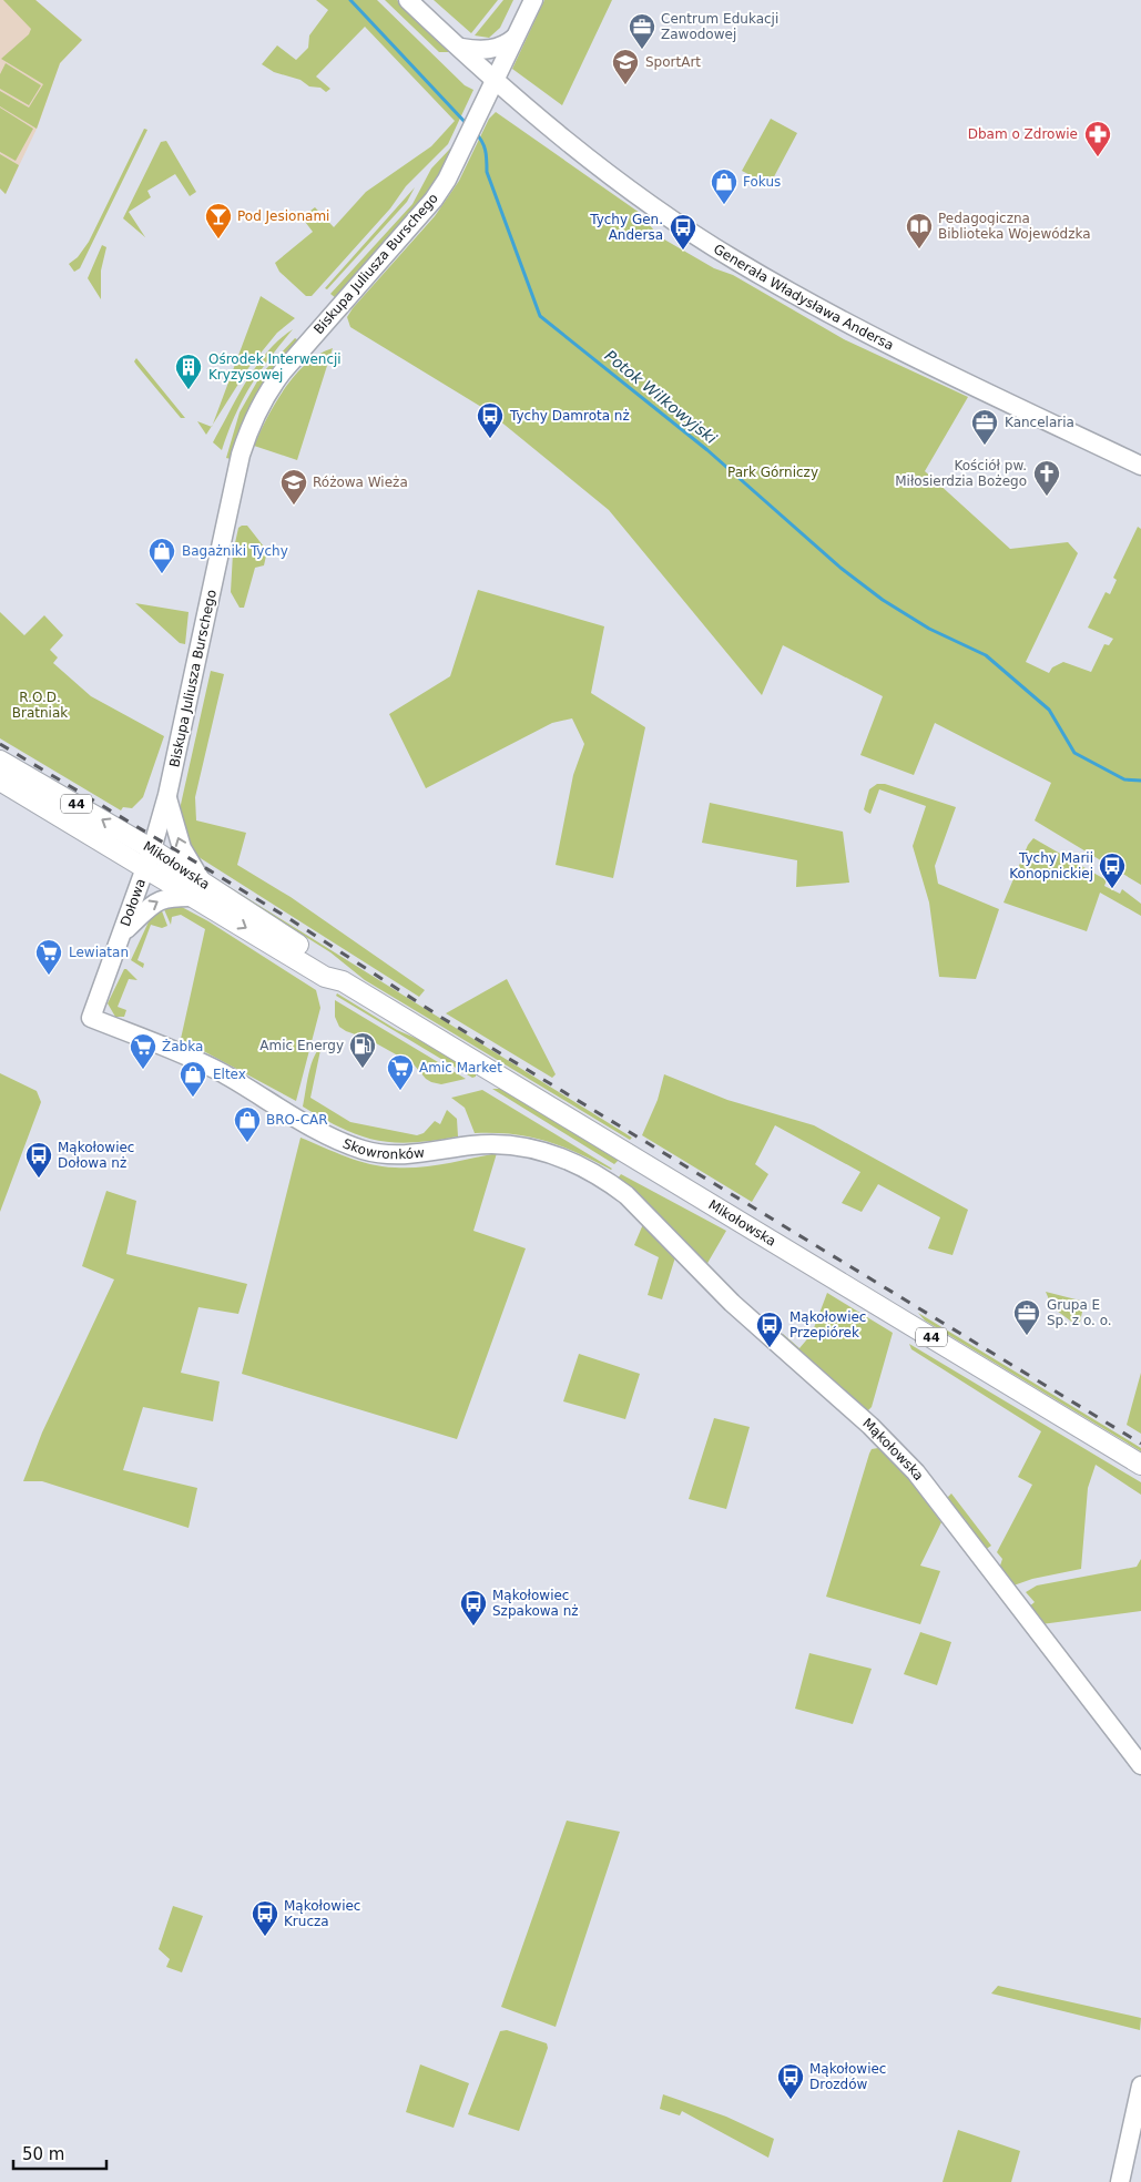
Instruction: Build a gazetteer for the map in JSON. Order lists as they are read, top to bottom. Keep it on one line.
{"streets":{"main road":["44","Mikołowska"],"street":["Biskupa Juliusza Burschego","Generała Władysława Andersa","Dołowa","Skowronków","Mąkołowska"]},"crossings":[["Biskupa Juliusza Burschego","Generała Władysława Andersa"],["Biskupa Juliusza Burschego","Mikołowska"],["Biskupa Juliusza Burschego","Dołowa"],["Mikołowska","Dołowa"],["Dołowa","Skowronków"],["Skowronków","Mąkołowska"]],"water":["Potok Wilkowyjski"],"parks":["Park Górniczy","R.O.D. Bratniak"],"places":{"office":["Centrum Edukacji Zawodowej","Kancelaria","Grupa E Sp. z o. o."],"school or university":["SportArt","Różowa Wieża"],"pharmacy":["Dbam o Zdrowie"],"shop":["Fokus","Bagażniki Tychy","Eltex","BRO-CAR"],"bar":["Pod Jesionami"],"library":["Pedagogiczna Biblioteka Wojewódzka"],"bus stop":["Tychy Gen. Andersa","Tychy Damrota nż","Tychy Marii Konopnickiej","Mąkołowiec Dołowa nż","Mąkołowiec Przepiórek","Mąkołowiec Szpakowa nż","Mąkołowiec Krucza","Mąkołowiec Drozdów"],"building":["Ośrodek Interwencji Kryzysowej"],"church":["Kościół pw. Miłosierdzia Bożego"],"supermarket":["Lewiatan","Żabka","Amic Market"],"fuel station":["Amic Energy"]},"scale_bar":"50 m"}
